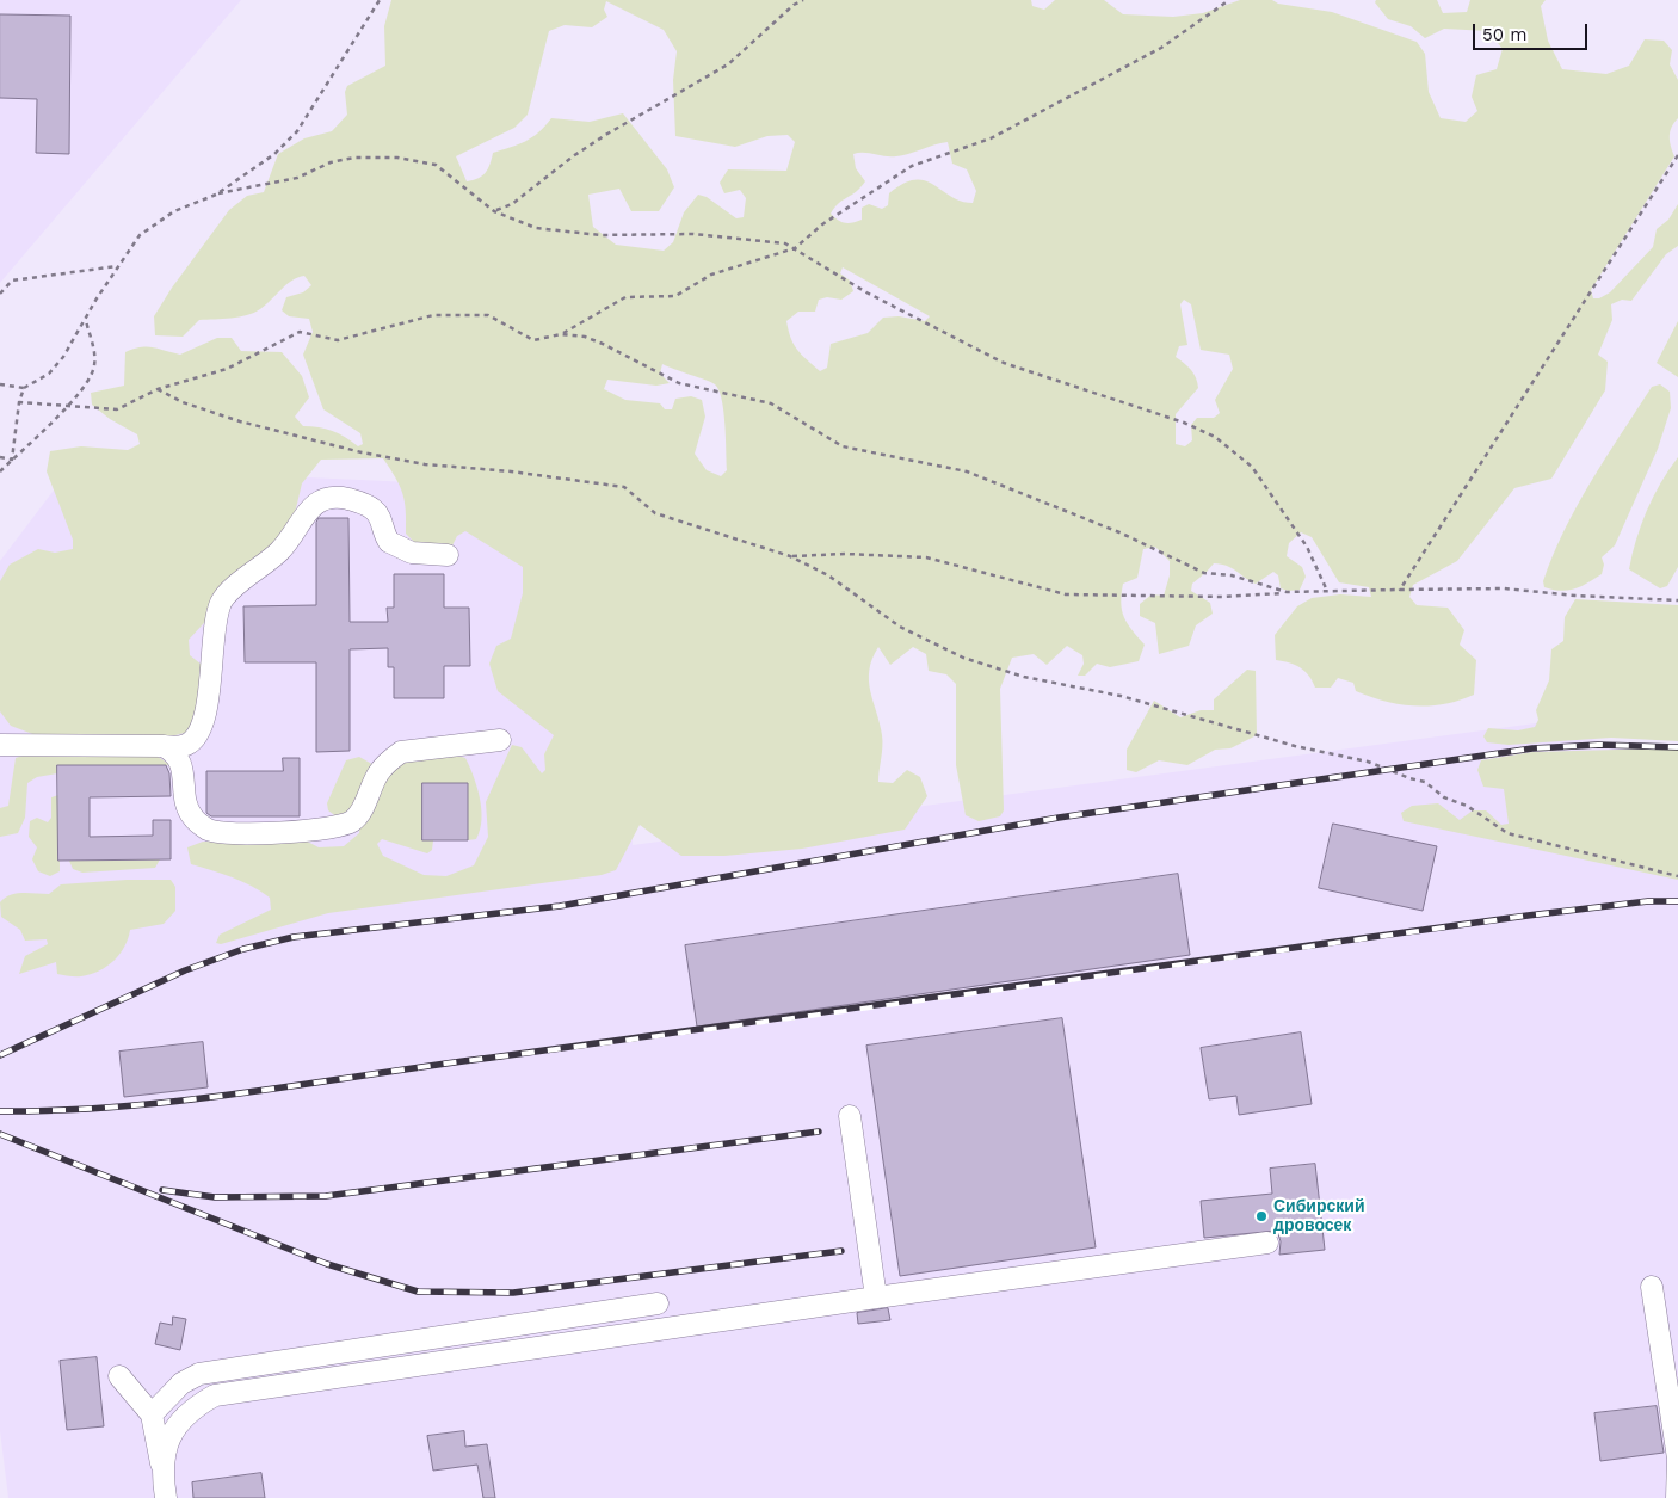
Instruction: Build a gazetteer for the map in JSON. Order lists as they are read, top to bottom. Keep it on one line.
{"places":["Сибирский дровосек"],"scale_bar":"50 m"}
